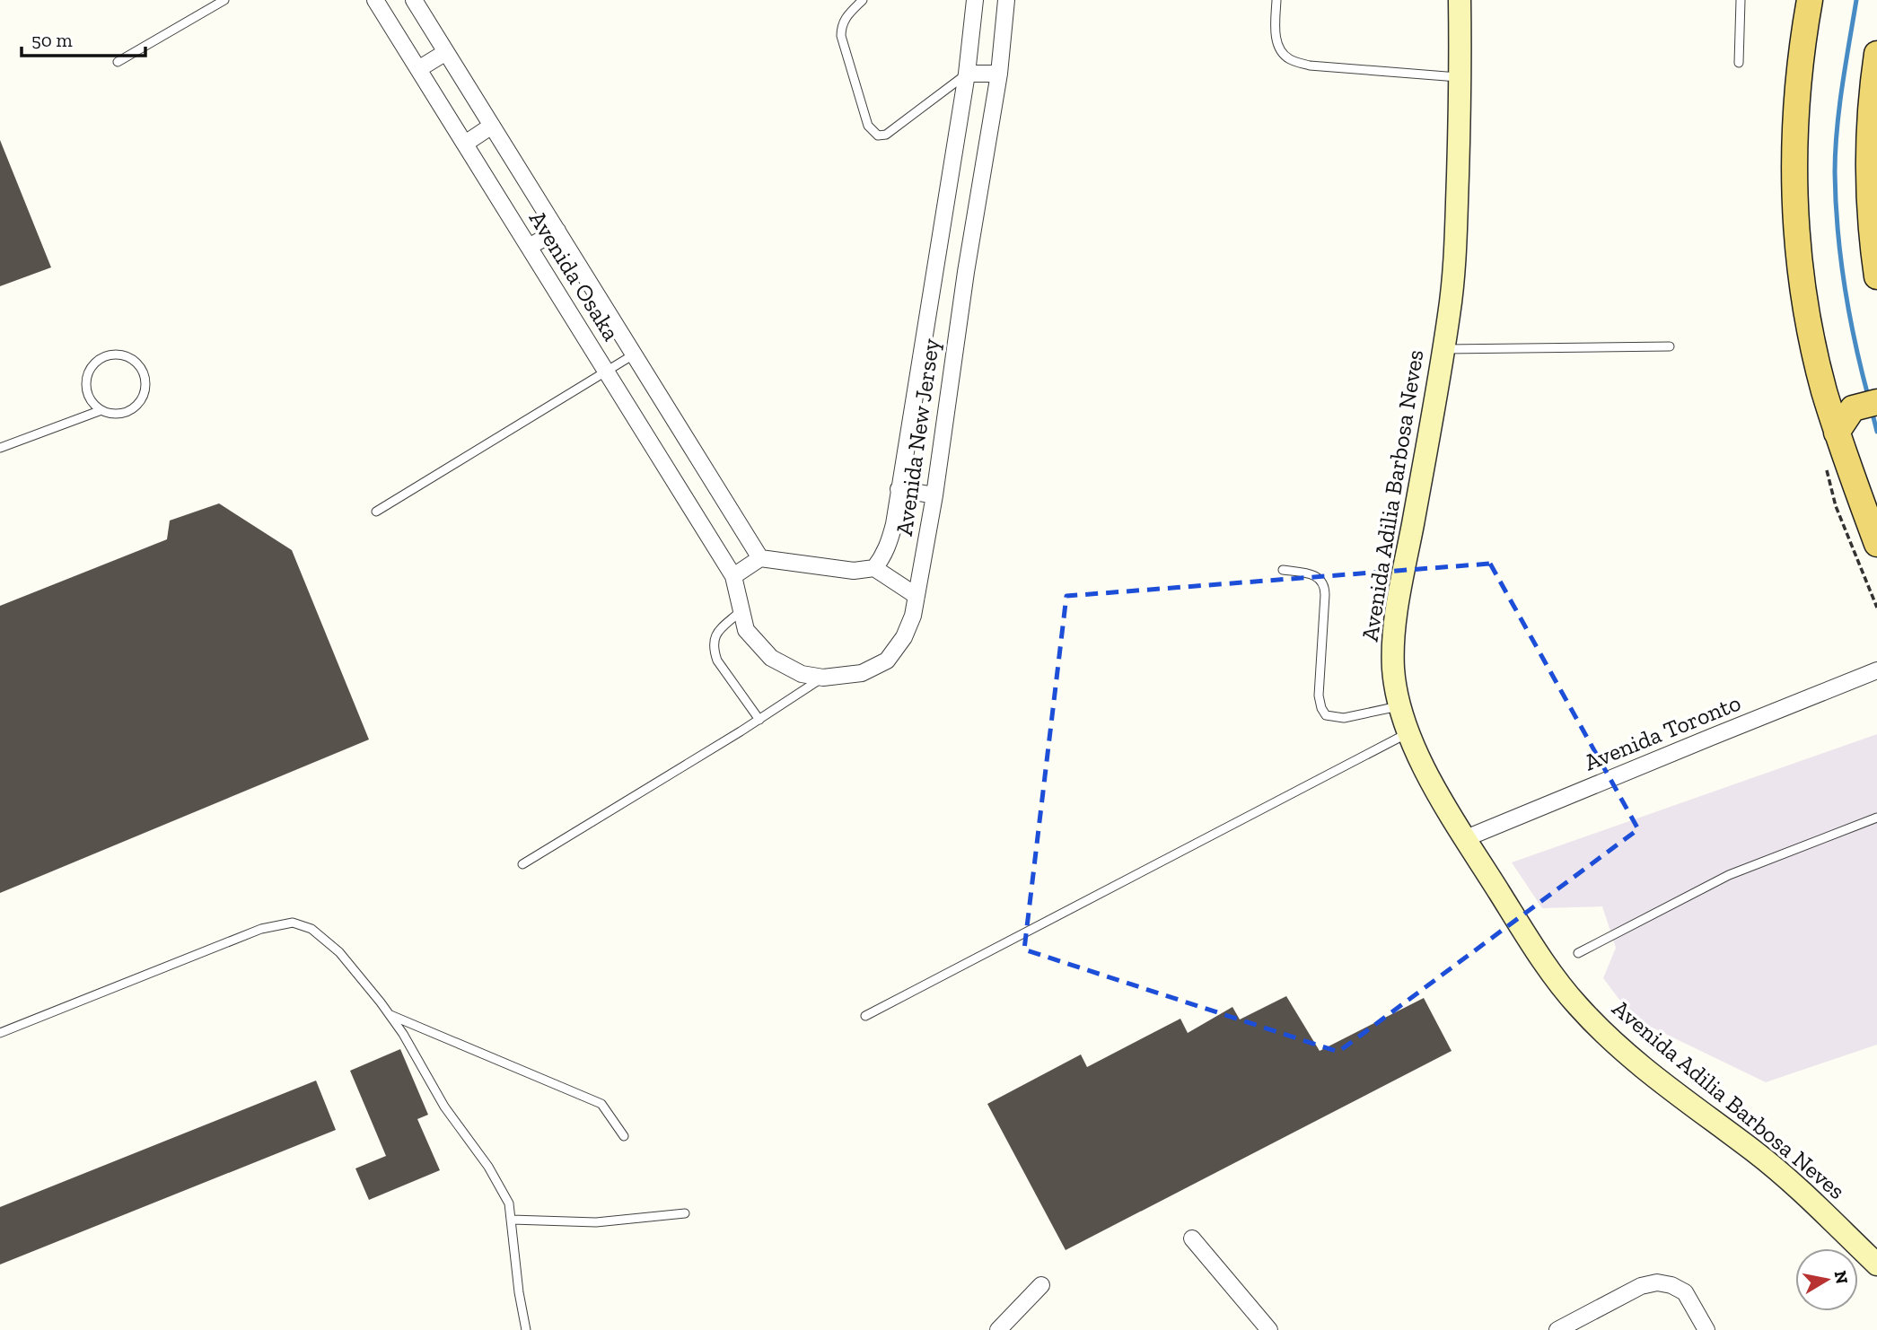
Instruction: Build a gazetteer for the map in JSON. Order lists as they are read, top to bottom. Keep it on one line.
{"streets":{"street":["Avenida Osaka","Avenida New Jersey","Avenida Adilia Barbosa Neves","Avenida Toronto"]},"crossings":[["Avenida Osaka","Avenida New Jersey"],["Avenida Adilia Barbosa Neves","Avenida Toronto"]],"scale_bar":"50 m","north":"right"}
